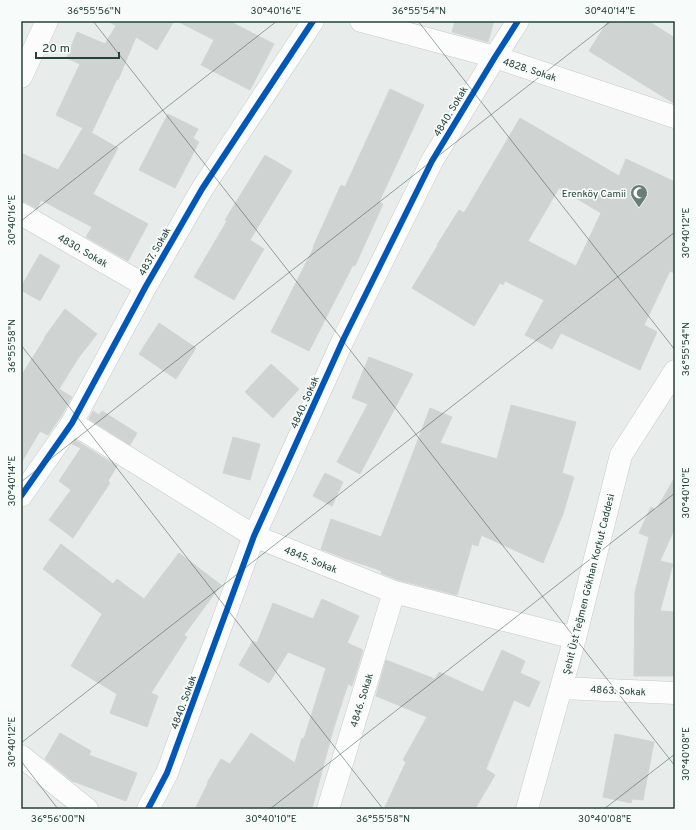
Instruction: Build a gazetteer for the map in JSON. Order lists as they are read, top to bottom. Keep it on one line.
{"streets":{"street":["4828. Sokak","4840. Sokak","4830. Sokak","4837. Sokak","4845. Sokak","Şehit Üst Teğmen Gökhan Korkut Caddesi","4863. Sokak","4846. Sokak"]},"crossings":[["4828. Sokak","4840. Sokak"],["4840. Sokak","4845. Sokak"],["4830. Sokak","4837. Sokak"],["4837. Sokak","4845. Sokak"],["4845. Sokak","Şehit Üst Teğmen Gökhan Korkut Caddesi"],["4845. Sokak","4846. Sokak"],["Şehit Üst Teğmen Gökhan Korkut Caddesi","4863. Sokak"]],"places":{"mosque":["Erenköy Camii"]},"scale_bar":"20 m","coordinates":["36°55'56\"N","30°40'16\"E","36°55'54\"N","30°40'14\"E","30°40'12\"E","36°55'58\"N","30°40'10\"E","30°40'08\"E","36°56'00\"N"]}
